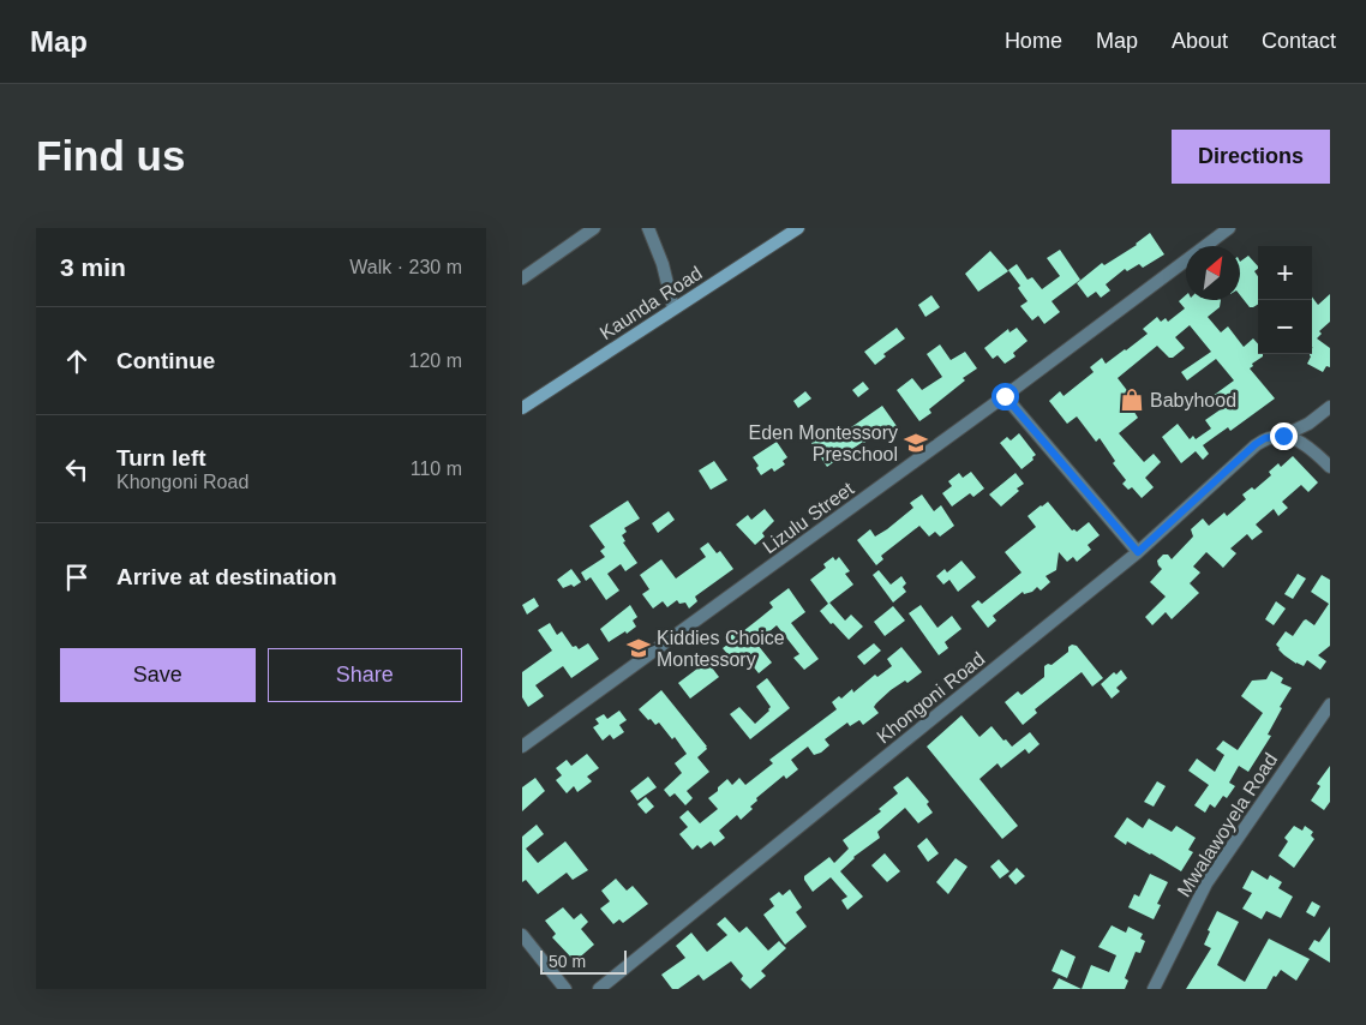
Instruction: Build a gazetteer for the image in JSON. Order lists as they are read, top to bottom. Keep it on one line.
{"streets":{"main road":["Kaunda Road"],"street":["Lizulu Street","Khongoni Road","Mwalawoyela Road"]},"places":{"shop":["Babyhood"],"school or university":["Eden Montessory Preschool","Kiddies Choice Montessory"]},"scale_bar":"50 m","north":"top right","page":{"header":"Map","nav":["Home","Map","About","Contact"],"buttons":["Directions",["Save","Share"]],"title":"Find us","heading":["3 min","Walk · 230 m"],"map_buttons":["+","−"],"list":[["Continue","120 m"],["Turn left","Khongoni Road","110 m"],"Arrive at destination"],"scale":"50 m"}}
